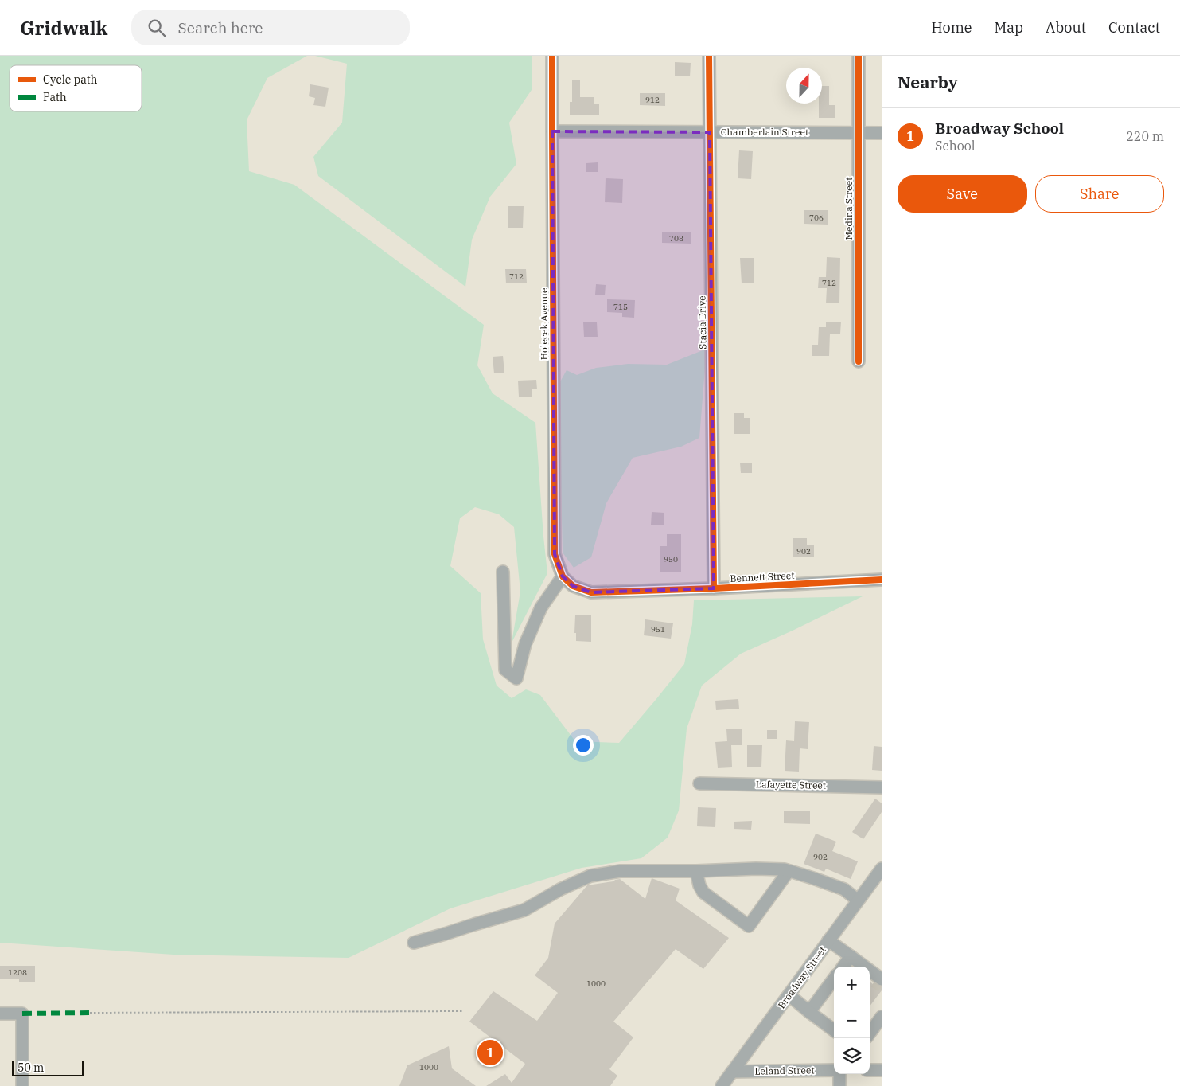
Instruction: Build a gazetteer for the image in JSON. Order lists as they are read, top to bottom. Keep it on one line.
{"streets":{"street":["Chamberlain Street","Medina Street","Stacia Drive","Holecek Avenue","Bennett Street","Lafayette Street","Broadway Street","Leland Street"]},"crossings":[["Chamberlain Street","Medina Street"],["Chamberlain Street","Stacia Drive"],["Chamberlain Street","Holecek Avenue"],["Stacia Drive","Bennett Street"],["Holecek Avenue","Bennett Street"],["Broadway Street","Leland Street"]],"house_numbers":["912","706","708","712","712","715","902","950","951","902","1208","1000","1000"],"legend":["Cycle path","Path"],"scale_bar":"50 m","north":"top","page":{"header":"Gridwalk","search":"Search here","nav":["Home","Map","About","Contact"],"heading":"Nearby","list":[{"mark":"1","name":"Broadway School","note":"School","value":"220 m"}],"buttons":["Save","Share"],"map_buttons":["+","−"],"pins":"1","scale":"50 m"}}
